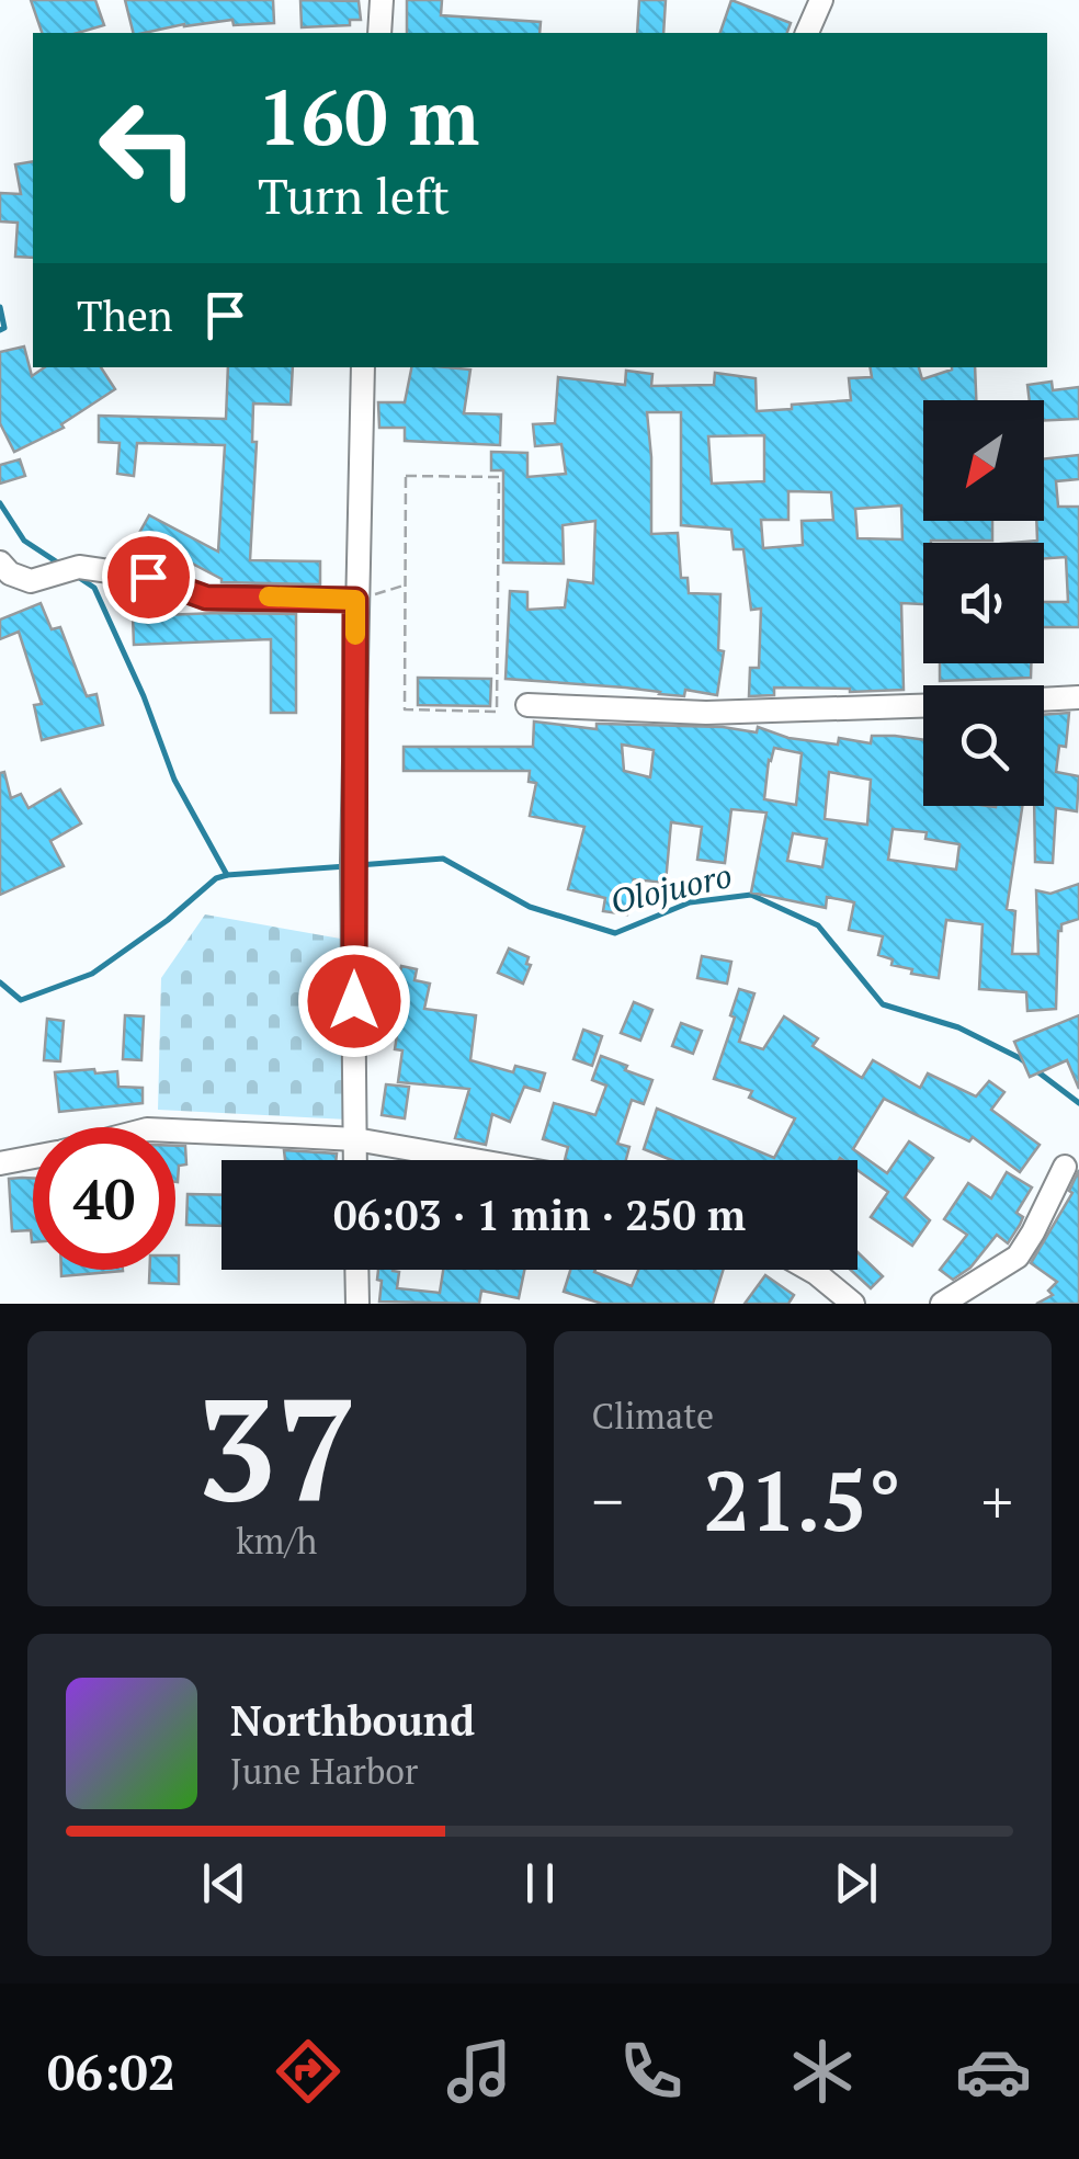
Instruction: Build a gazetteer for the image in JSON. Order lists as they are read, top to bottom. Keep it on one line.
{"water":["Olojuoro"],"north":"bottom left","page":{"turn":["160 m","Turn left"],"then":"Then","limit":"40","trip":"06:03 · 1 min · 250 m","tile":[["37","km/h"],"Climate"],"heat":["−","21.5°","+"],"song":["Northbound","June Harbor"],"tabs":"06:02"}}
